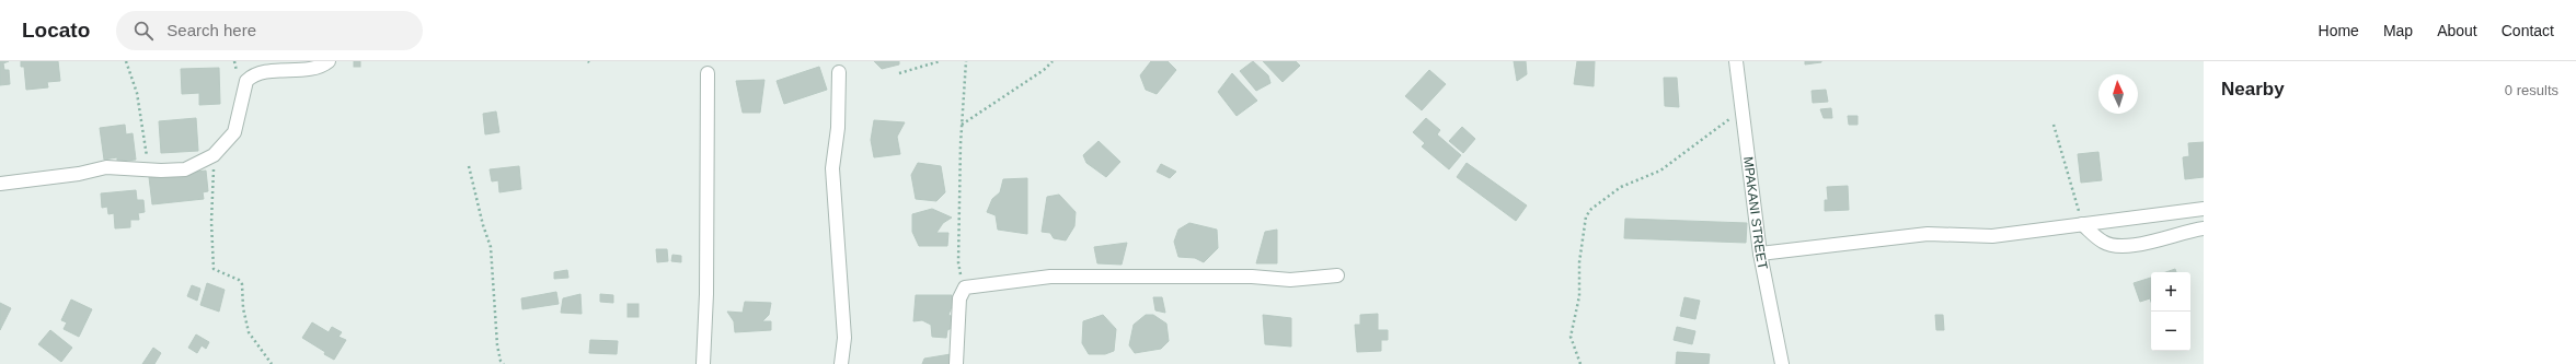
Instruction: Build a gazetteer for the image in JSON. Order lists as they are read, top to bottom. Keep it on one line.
{"streets":{"street":["MPAKANI STREET"]},"north":"top","page":{"header":"Locato","search":"Search here","nav":["Home","Map","About","Contact"],"heading":["Nearby","0 results"],"map_buttons":["+","−"]}}
